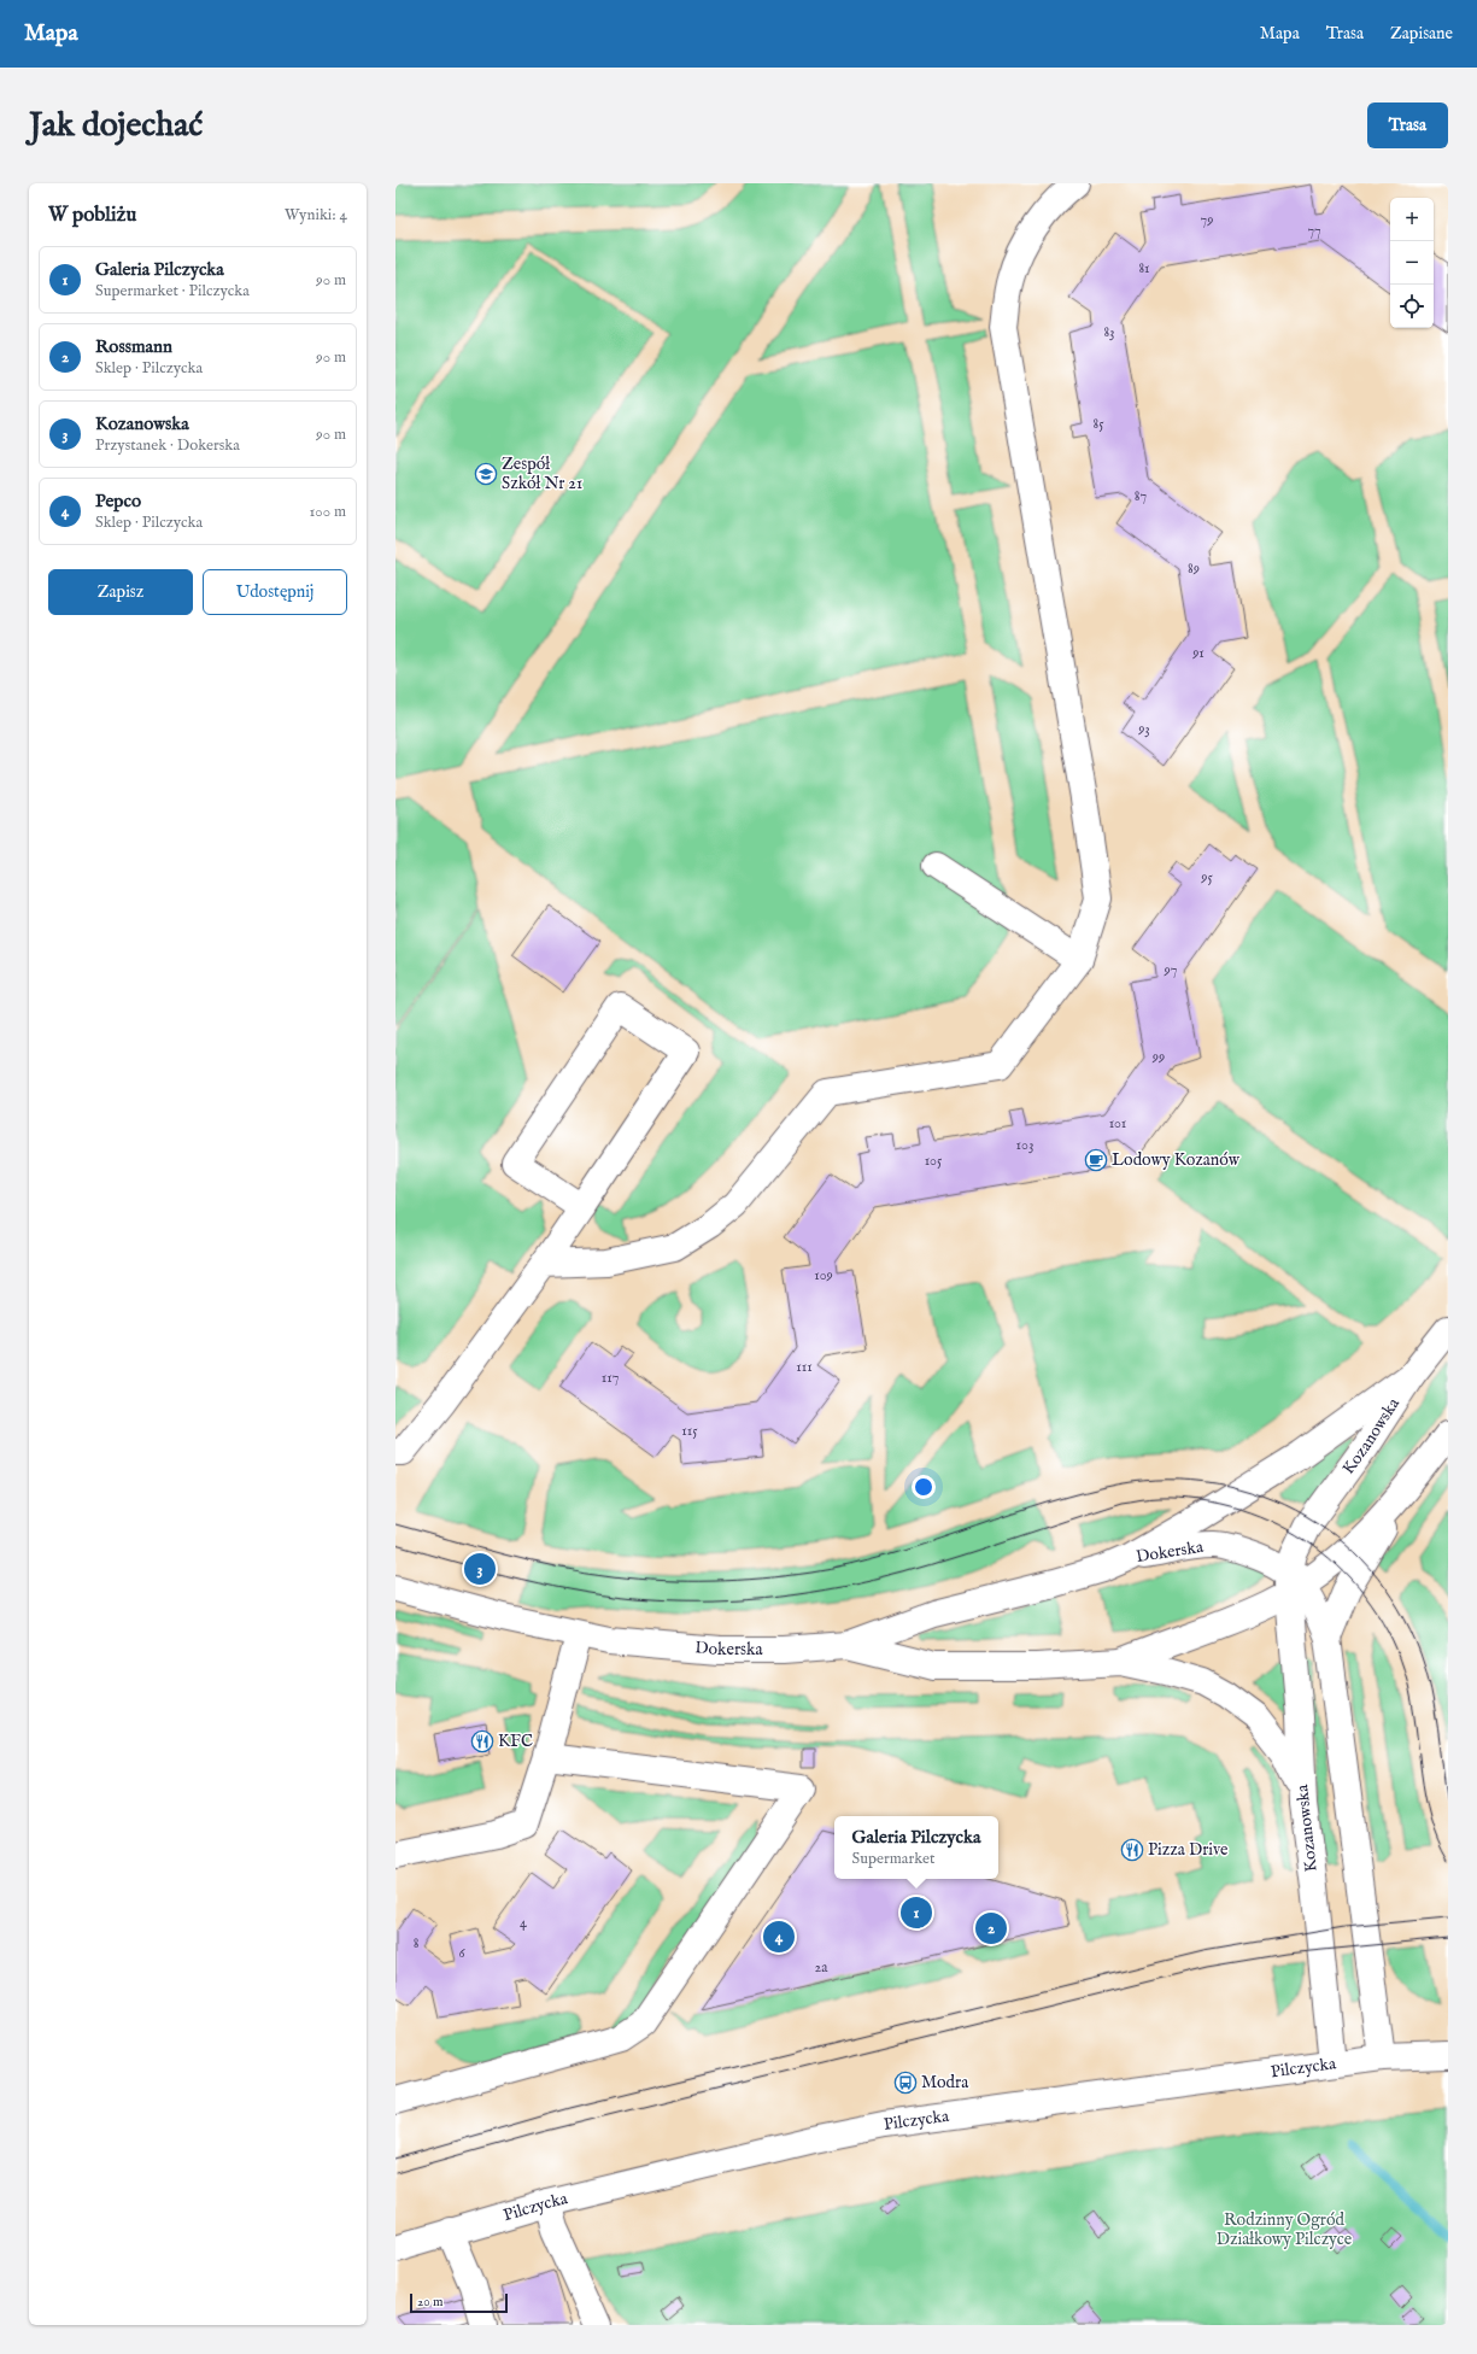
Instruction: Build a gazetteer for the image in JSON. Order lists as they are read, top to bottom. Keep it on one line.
{"streets":{"street":["Kozanowska","Dokerska","Pilczycka"]},"crossings":[["Kozanowska","Dokerska"],["Kozanowska","Pilczycka"]],"parks":["Rodzinny Ogród Działkowy Pilczyce"],"places":{"school or university":["Zespół Szkół Nr 21"],"cafe":["Lodowy Kozanów"],"restaurant":["KFC","Pizza Drive"],"bus stop":["Modra"]},"house_numbers":["79","77","81","83","85","87","89","91","93","95","97","99","101","103","105","109","111","117","115","4","8","6","2a"],"scale_bar":"20 m","page":{"header":"Mapa","nav":["Mapa","Trasa","Zapisane"],"buttons":["Trasa",["Zapisz","Udostępnij"]],"title":"Jak dojechać","heading":["W pobliżu","Wyniki: 4"],"map_buttons":["+","−"],"list":[{"mark":"1","name":"Galeria Pilczycka","note":"Supermarket · Pilczycka","value":"90 m"},{"mark":"2","name":"Rossmann","note":"Sklep · Pilczycka","value":"90 m"},{"mark":"3","name":"Kozanowska","note":"Przystanek · Dokerska","value":"90 m"},{"mark":"4","name":"Pepco","note":"Sklep · Pilczycka","value":"100 m"}],"pins":["3","1","2","4"],"popup":["Galeria Pilczycka","Supermarket"],"scale":"20 m"}}
